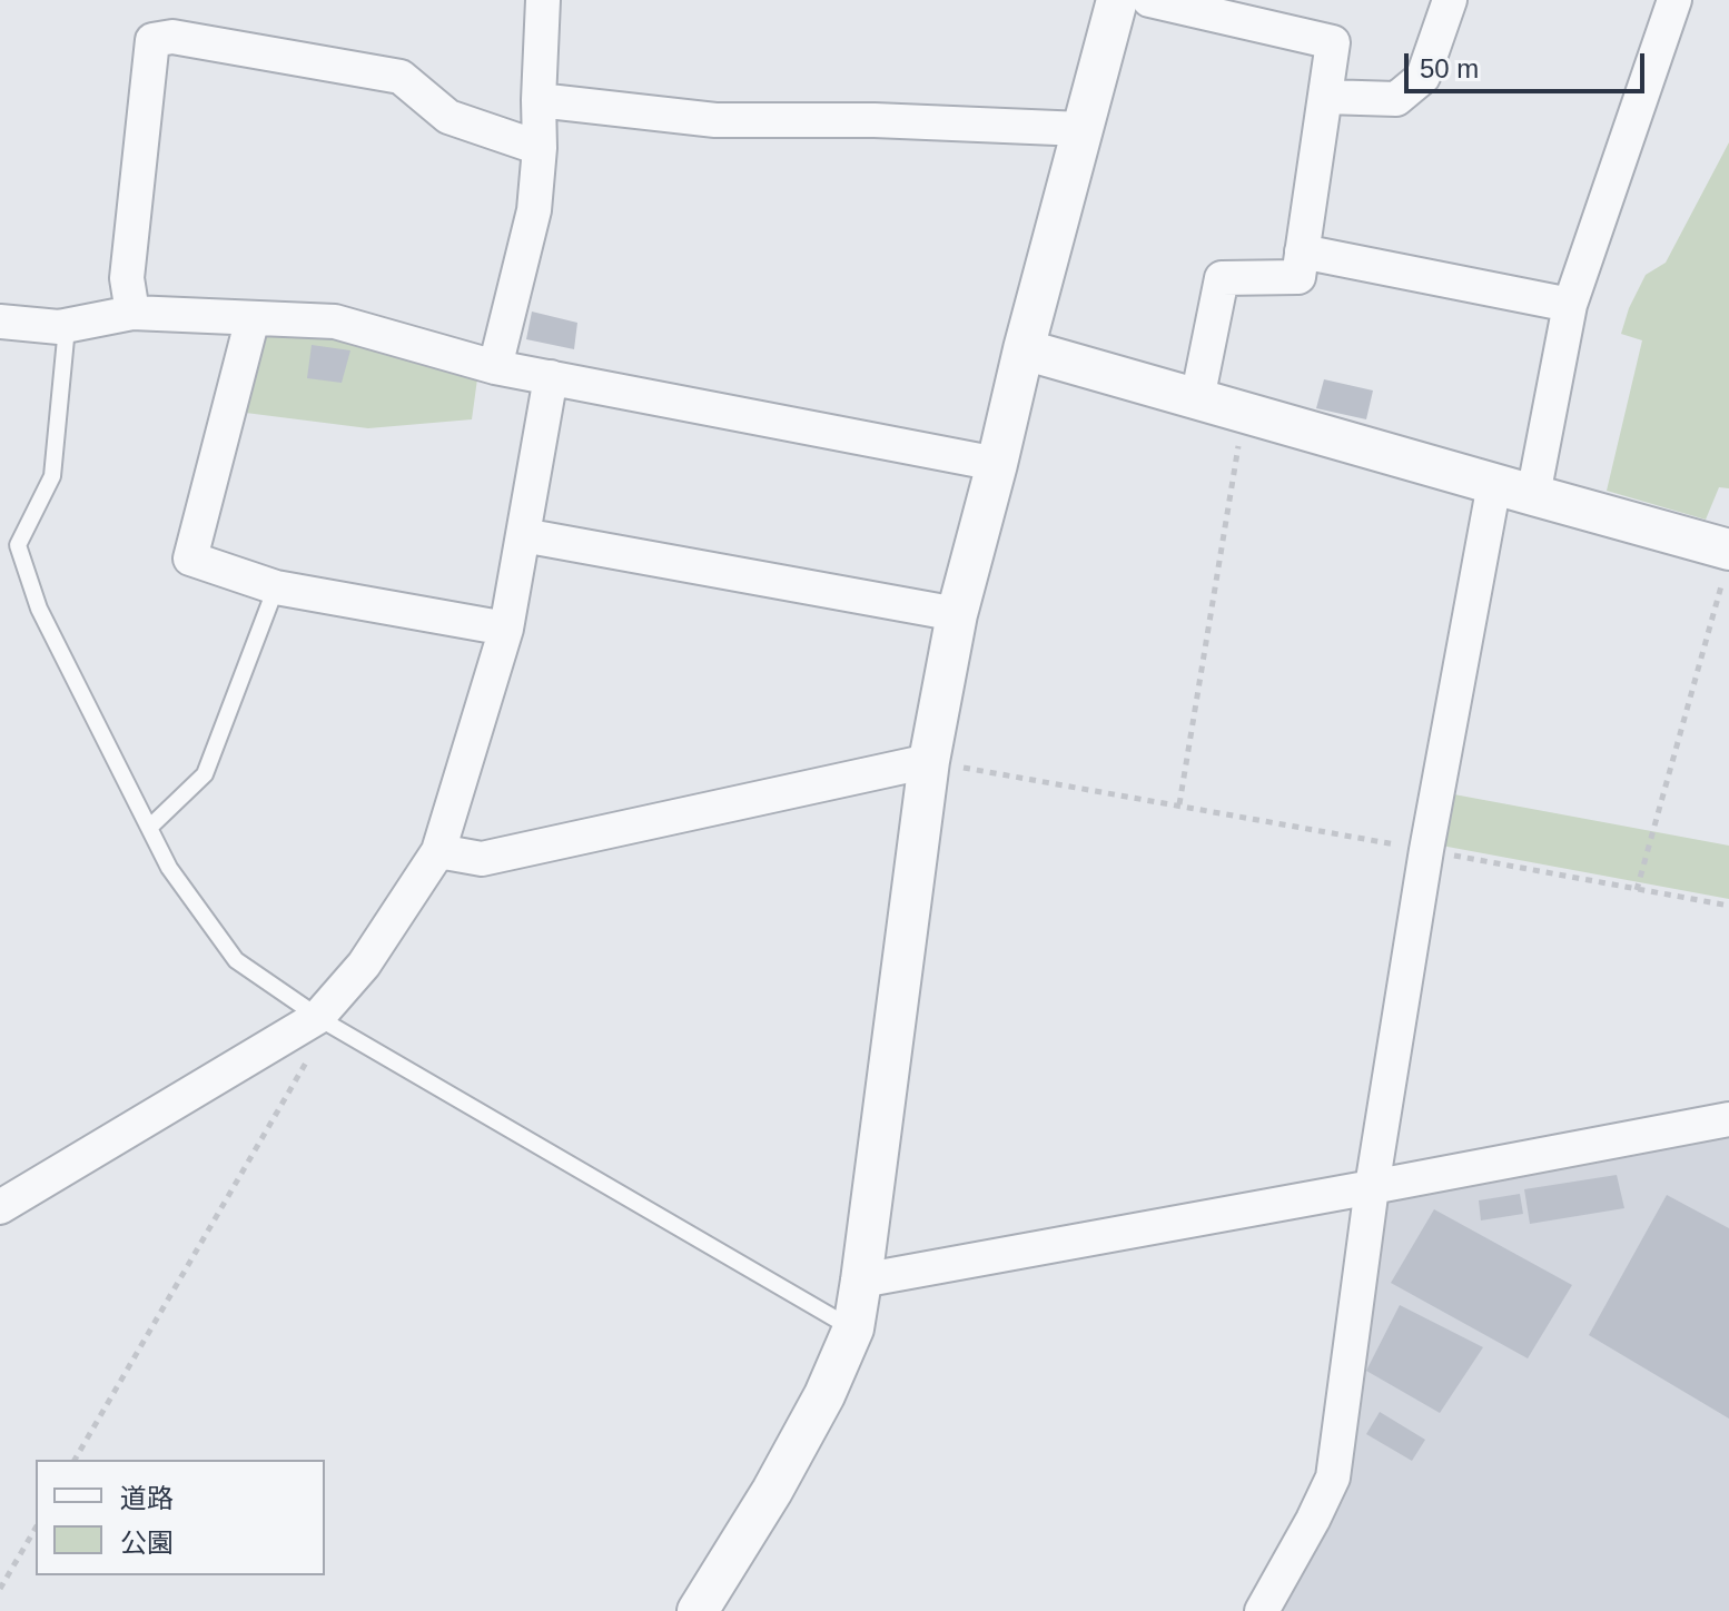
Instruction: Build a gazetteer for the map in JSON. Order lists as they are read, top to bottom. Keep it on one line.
{"legend":["道路","公園"],"scale_bar":"50 m"}
